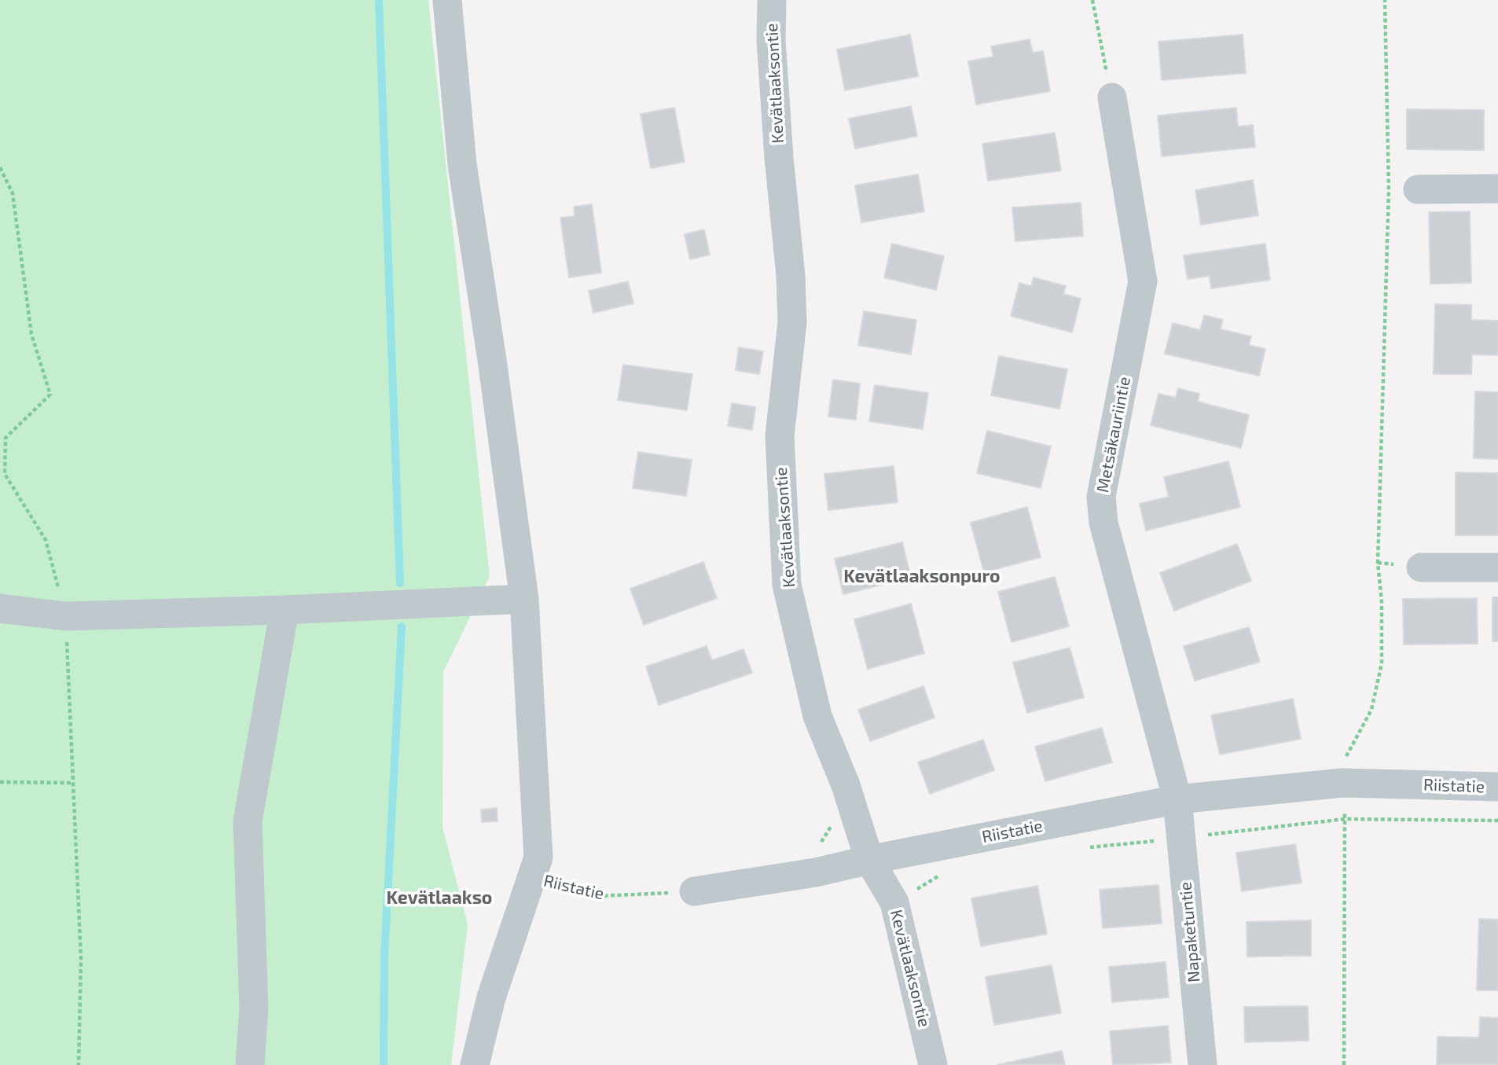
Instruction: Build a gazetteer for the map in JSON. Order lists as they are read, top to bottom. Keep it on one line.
{"streets":{"street":["Kevätlaaksontie","Metsäkauriintie","Riistatie","Napaketuntie"]},"crossings":[["Kevätlaaksontie","Riistatie"],["Metsäkauriintie","Riistatie"],["Metsäkauriintie","Napaketuntie"],["Riistatie","Napaketuntie"]],"districts":["Kevätlaaksonpuro","Kevätlaakso"]}
